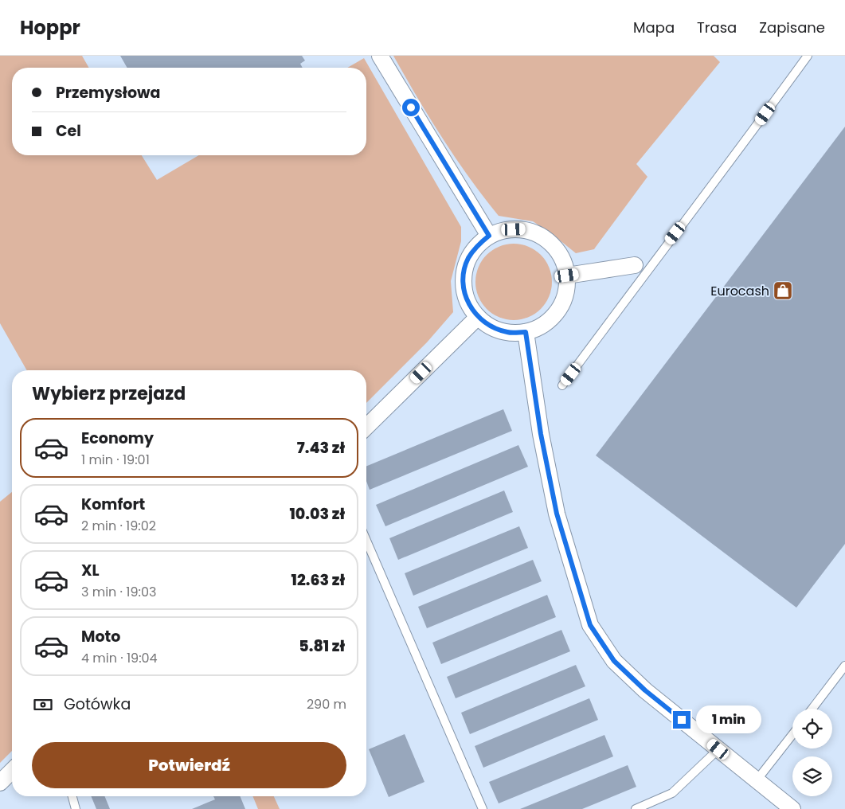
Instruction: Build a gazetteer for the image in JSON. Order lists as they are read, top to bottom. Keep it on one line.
{"places":{"shop":["Eurocash"]},"page":{"header":"Hoppr","nav":["Mapa","Trasa","Zapisane"],"banner":["Przemysłowa","Cel"],"heading":"Wybierz przejazd","list":[{"name":"Economy","note":"1 min · 19:01","value":"7.43 zł"},{"name":"Komfort","note":"2 min · 19:02","value":"10.03 zł"},{"name":"XL","note":"3 min · 19:03","value":"12.63 zł"},{"name":"Moto","note":"4 min · 19:04","value":"5.81 zł"}],"pay":["Gotówka","290 m"],"bubble":"1 min","buttons":"Potwierdź"}}
